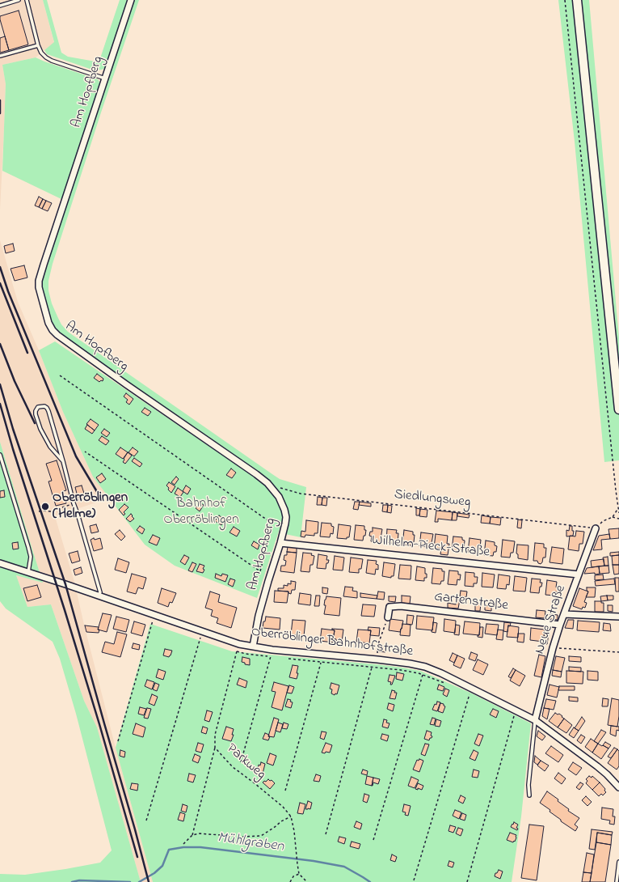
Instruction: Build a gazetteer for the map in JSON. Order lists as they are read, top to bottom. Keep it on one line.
{"streets":{"street":["Am Hopfberg","Wilhelm-Pieck-Straße","Gartenstraße","Neue Straße","Oberröblinger Bahnhofstraße"],"path":["Siedlungsweg","Parkweg"]},"crossings":[["Am Hopfberg","Wilhelm-Pieck-Straße"],["Am Hopfberg","Oberröblinger Bahnhofstraße"],["Siedlungsweg","Neue Straße"],["Wilhelm-Pieck-Straße","Neue Straße"],["Gartenstraße","Neue Straße"],["Neue Straße","Oberröblinger Bahnhofstraße"],["Oberröblinger Bahnhofstraße","Parkweg"]],"water":["Mühlgraben"],"parks":["Bahnhof Oberröblingen"],"places":["Oberröblingen (Helme)"]}
